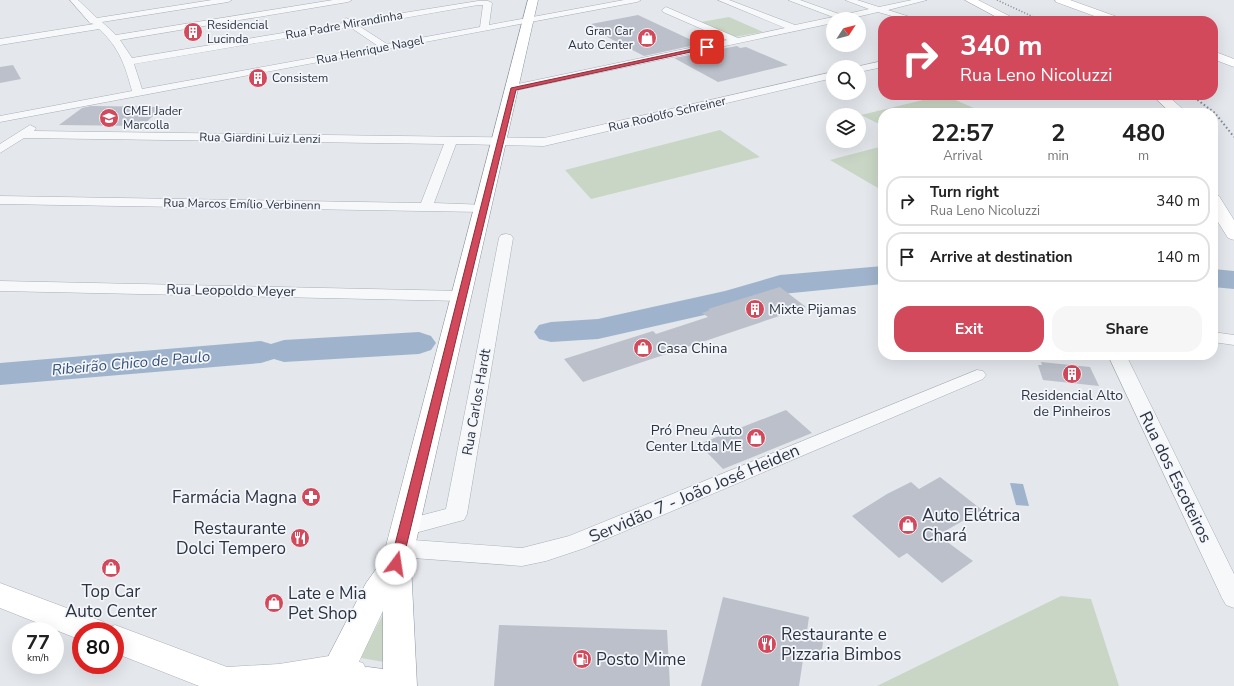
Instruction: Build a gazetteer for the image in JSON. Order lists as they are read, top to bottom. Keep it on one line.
{"streets":{"street":["Rua Padre Mirandinha","Rua Henrique Nagel","Rua Rodolfo Schreiner","Rua Giardini Luiz Lenzi","Rua Marcos Emílio Verbinenn","Rua Leopoldo Meyer","Rua Carlos Hardt","Rua dos Escoteiros","Servidão 7 - João José Heiden"]},"crossings":[["Rua Padre Mirandinha","Rua Henrique Nagel"],["Rua Rodolfo Schreiner","Rua Giardini Luiz Lenzi"],["Rua Carlos Hardt","Servidão 7 - João José Heiden"]],"water":["Ribeirão Chico de Paulo"],"places":{"building":["Residencial Lucinda","Consistem","Mixte Pijamas","Residencial Alto de Pinheiros"],"shop":["Gran Car Auto Center","Casa China","Pró Pneu Auto Center Ltda ME","Auto Elétrica Chará","Top Car Auto Center","Late e Mia Pet Shop"],"school or university":["CMEI Jader Marcolla"],"pharmacy":["Farmácia Magna"],"restaurant":["Restaurante Dolci Tempero","Restaurante e Pizzaria Bimbos"],"fuel station":["Posto Mime"]},"north":"top right","page":{"turn":["340 m","Rua Leno Nicoluzzi"],"eta":["22:57","Arrival","2","min","480","m"],"list":[{"name":"Turn right","note":"Rua Leno Nicoluzzi","value":"340 m"},{"name":"Arrive at destination","value":"140 m"}],"buttons":["Exit","Share"],"speed":"77 km/h","limit":"80"}}
